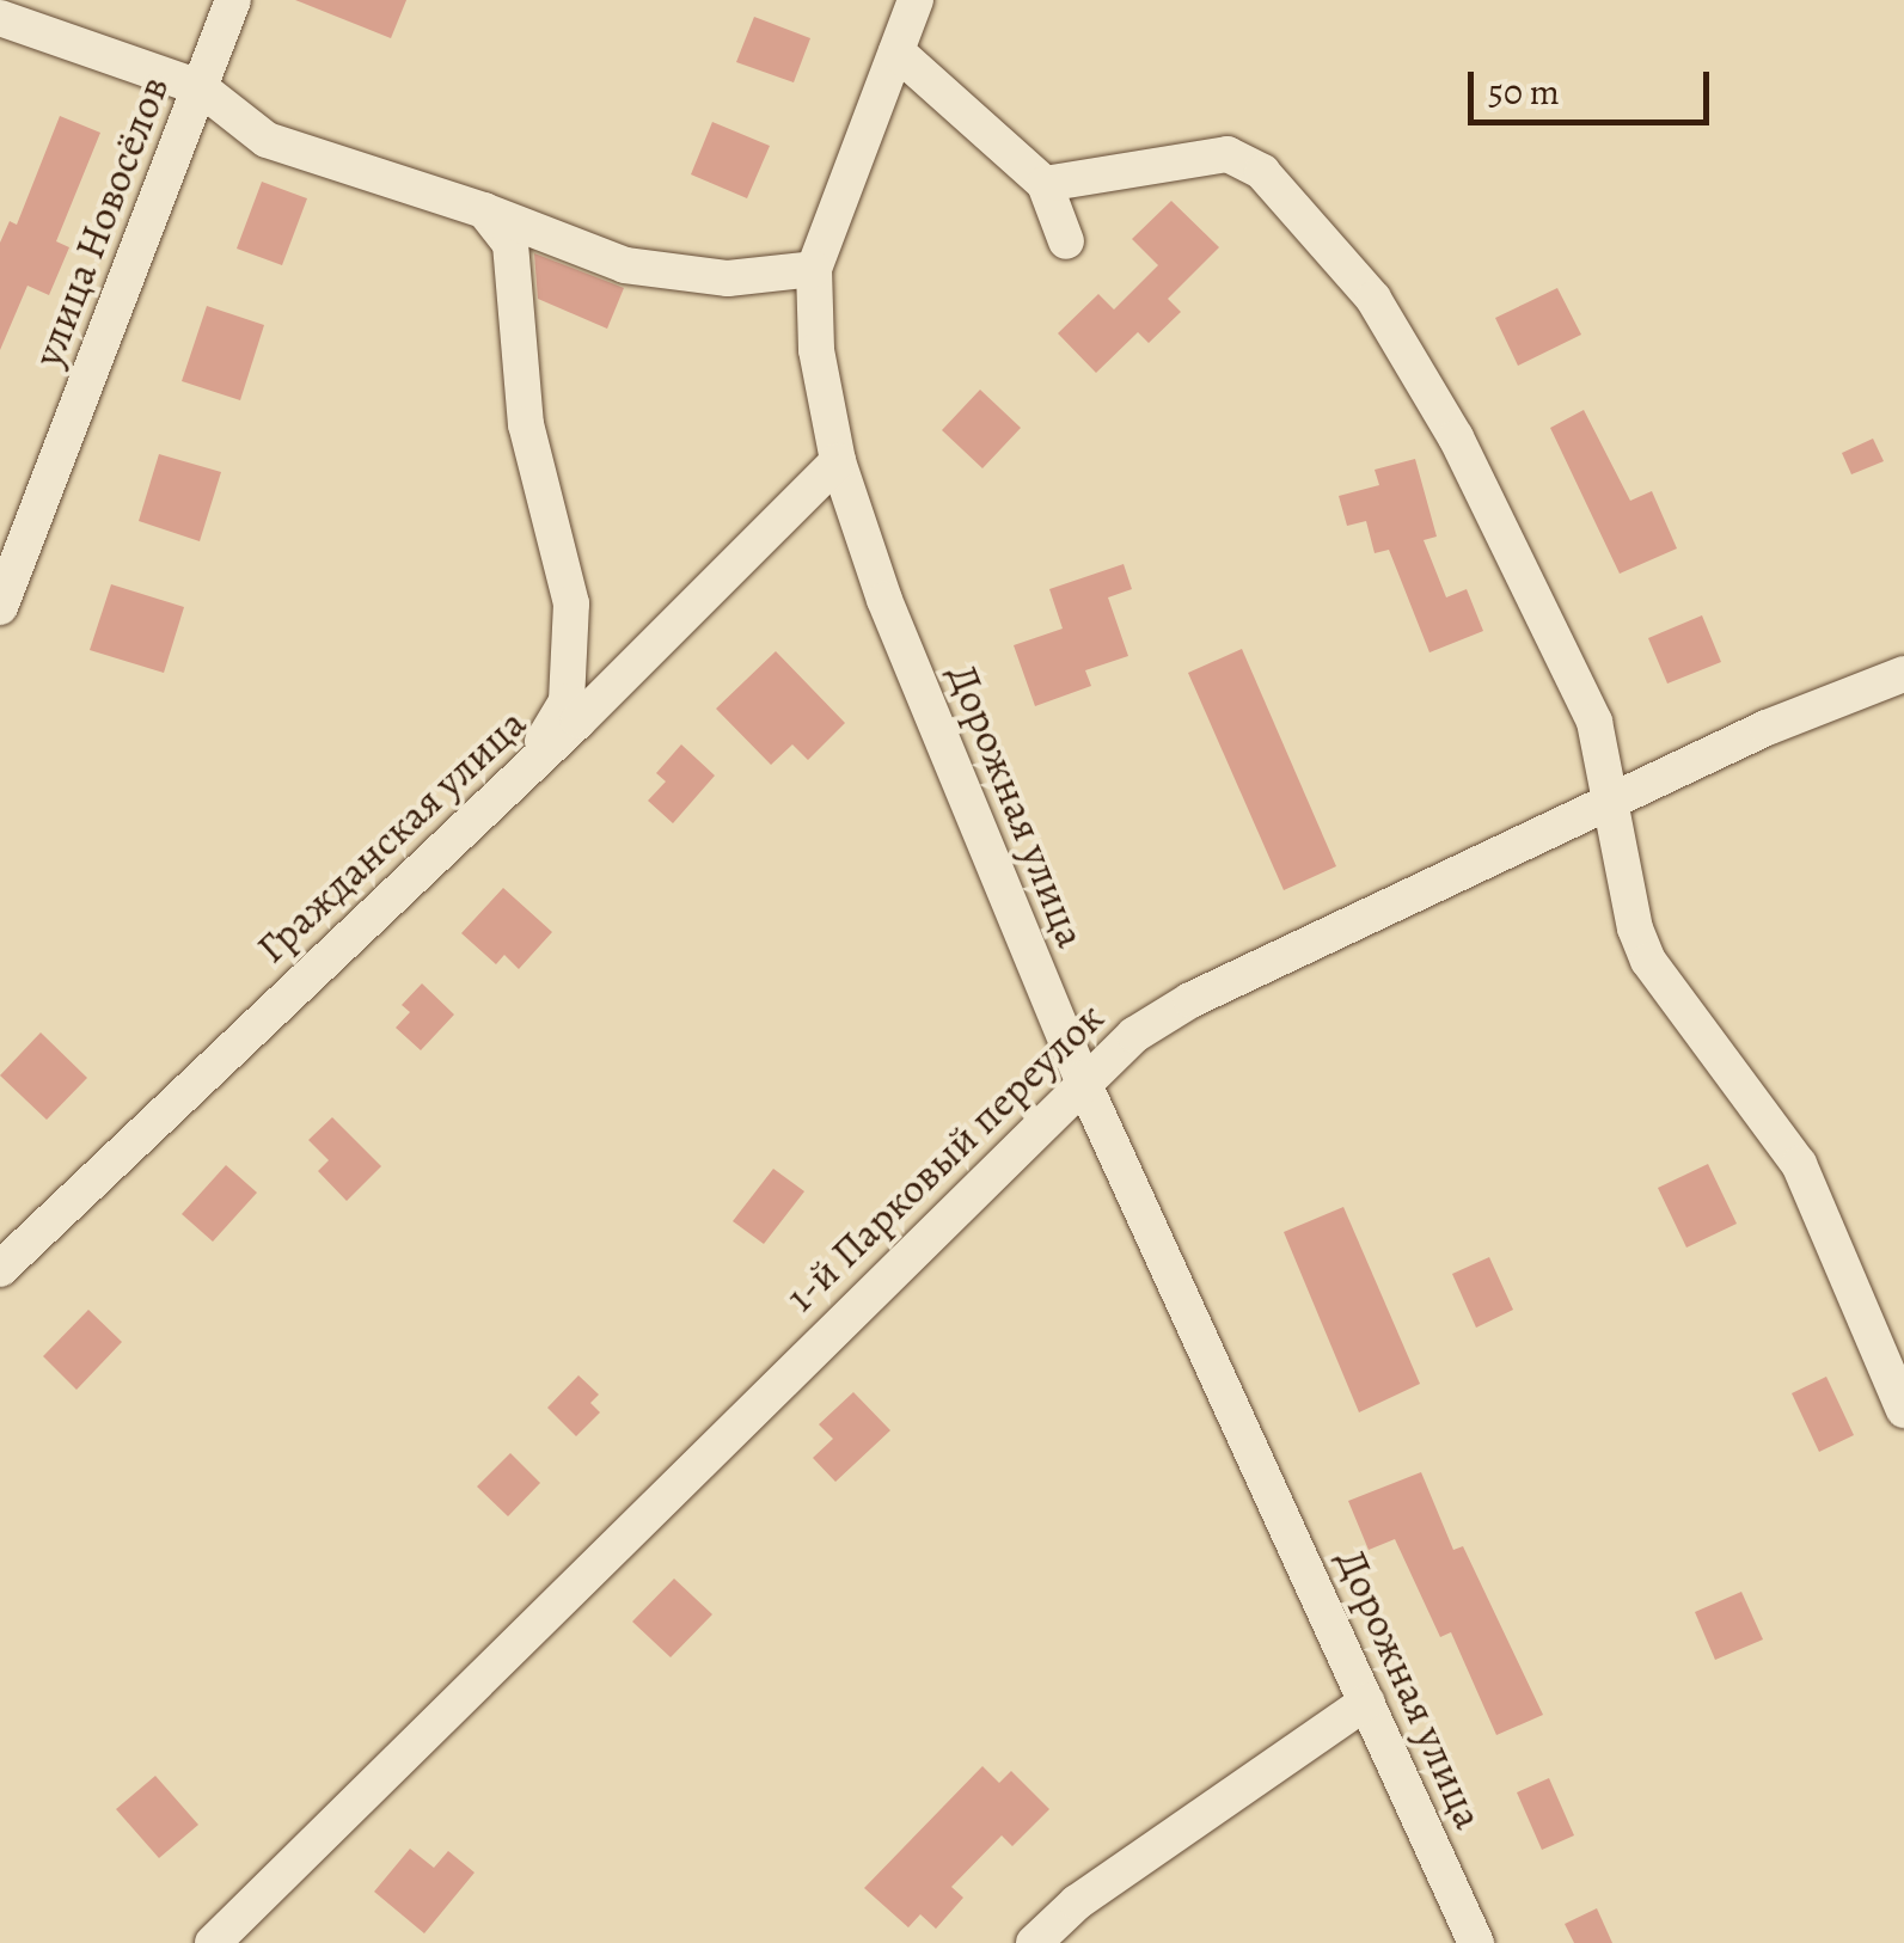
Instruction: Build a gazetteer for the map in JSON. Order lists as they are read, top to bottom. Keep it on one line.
{"streets":{"street":["улица Новосёлов","Дорожная улица","Гражданская улица","1-й Парковый переулок"]},"crossings":[["Дорожная улица","Гражданская улица"],["Дорожная улица","1-й Парковый переулок"]],"scale_bar":"50 m"}
